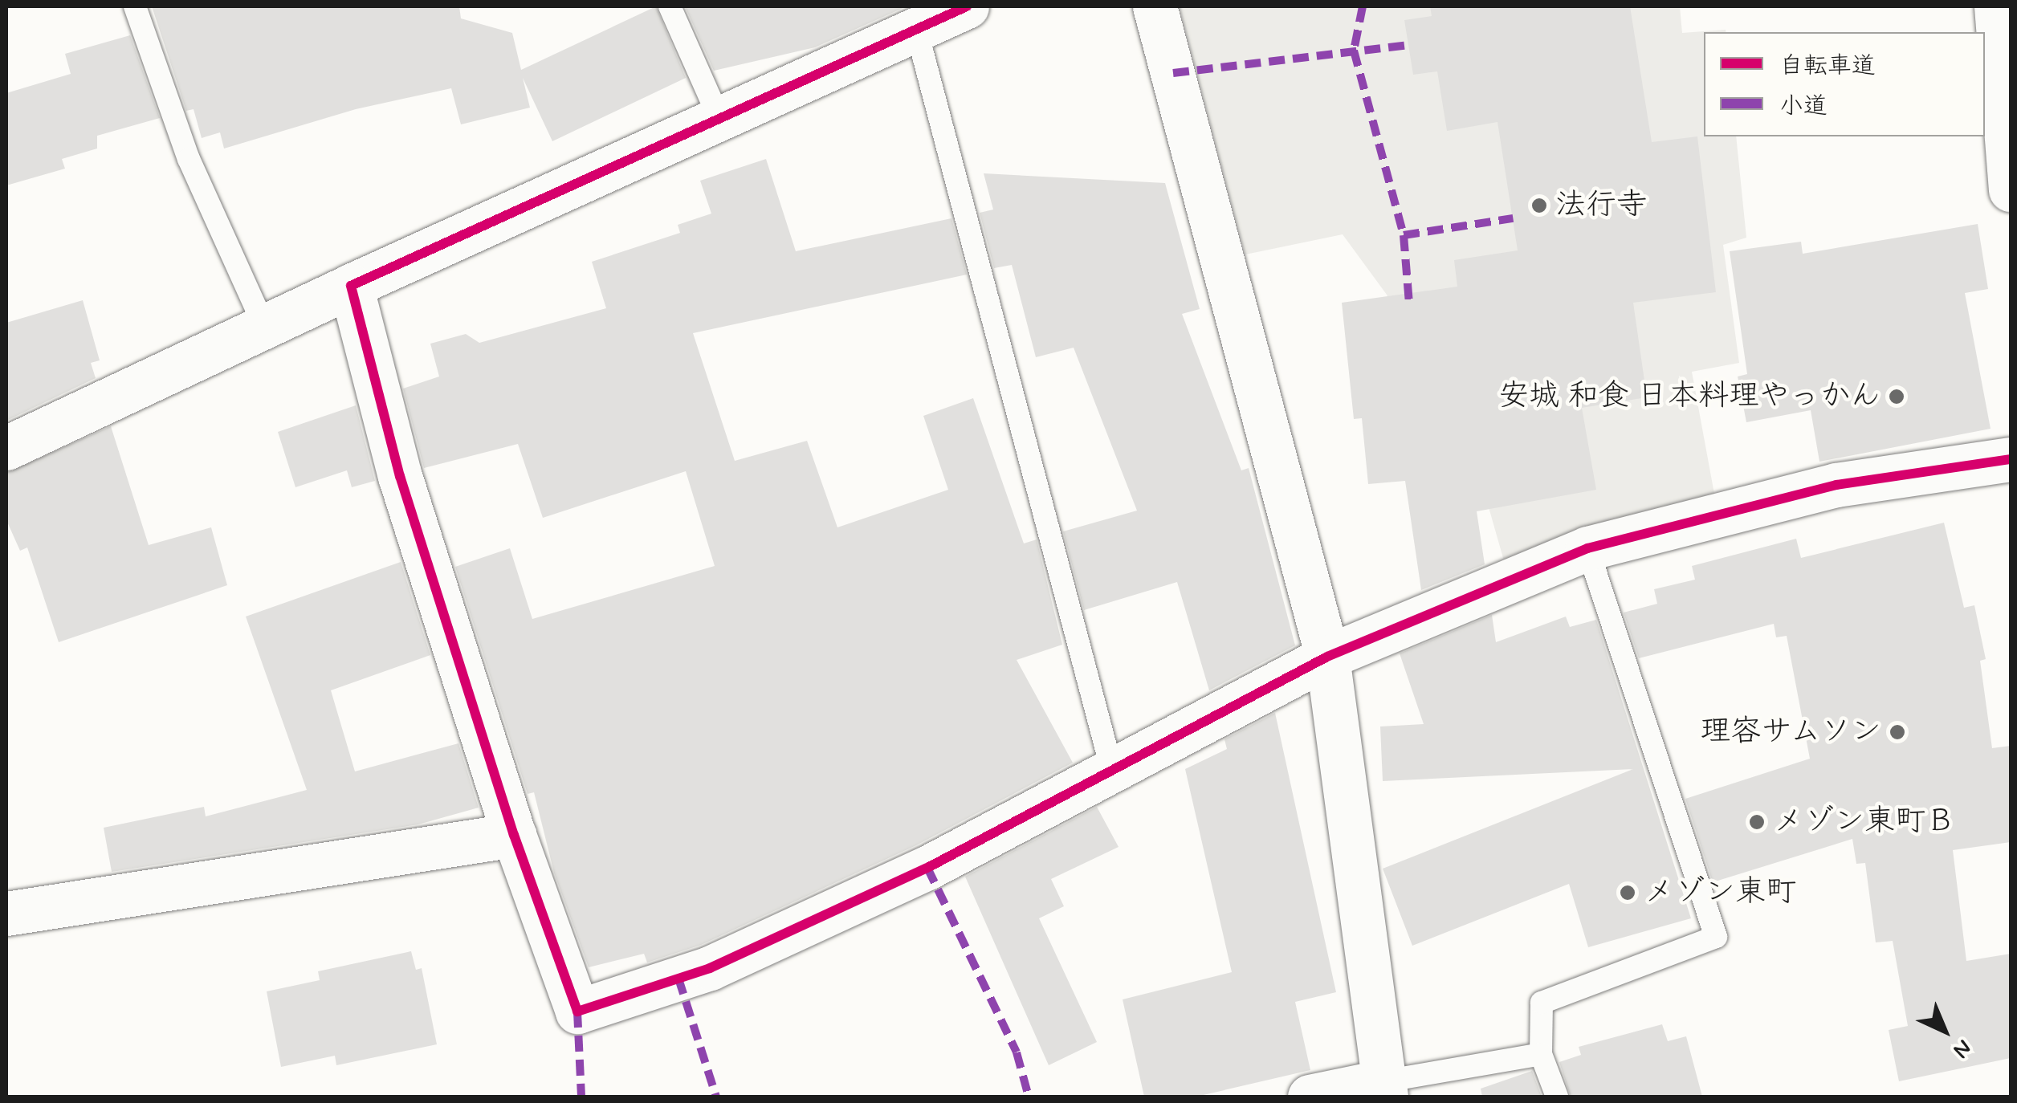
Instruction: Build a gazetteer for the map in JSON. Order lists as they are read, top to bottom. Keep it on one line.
{"places":["法行寺","安城 和食 日本料理やっかん","理容サムソン","メゾン東町Ｂ","メゾン東町"],"legend":["自転車道","小道"],"north":"bottom right"}
